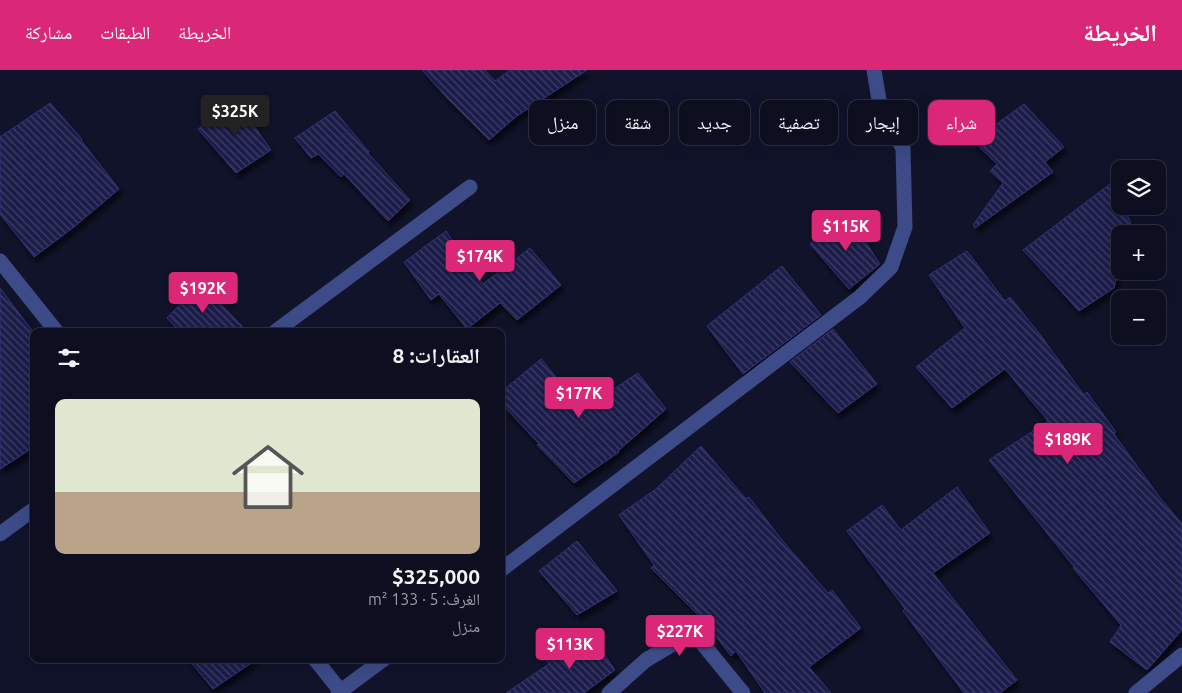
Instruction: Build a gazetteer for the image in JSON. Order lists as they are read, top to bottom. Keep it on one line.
{"page":{"header":"الخريطة","nav":["الخريطة","الطبقات","مشاركة"],"price":["$325K","$115K","$174K","$192K","$177K","$189K","$227K","$113K"],"chip":["شراء","إيجار","تصفية","جديد","شقة","منزل"],"map_buttons":["+","−"],"heading":"العقارات: 8","list":[{"name":"$325,000","note":"الغرف: 5 · 133 m² · منزل"}]}}
